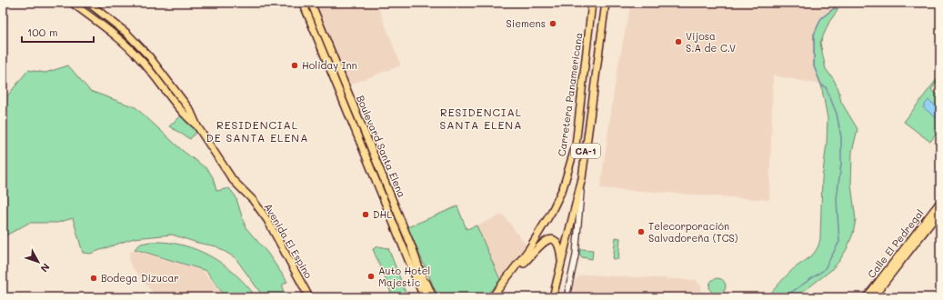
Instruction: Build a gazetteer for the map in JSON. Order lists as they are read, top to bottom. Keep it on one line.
{"streets":{"main road":["Carretera Panamericana","Boulevard Santa Elena","CA-1","Avenida El Espino","Calle El Pedregal"]},"districts":["RESIDENCIAL SANTA ELENA","RESIDENCIAL DE SANTA ELENA"],"places":["Siemens","Vijosa S.A de C.V","Holiday Inn","DHL","Telecorporación Salvadoreña (TCS)","Auto Hotel Majestic","Bodega Dizucar"],"scale_bar":"100 m","north":"bottom right"}
